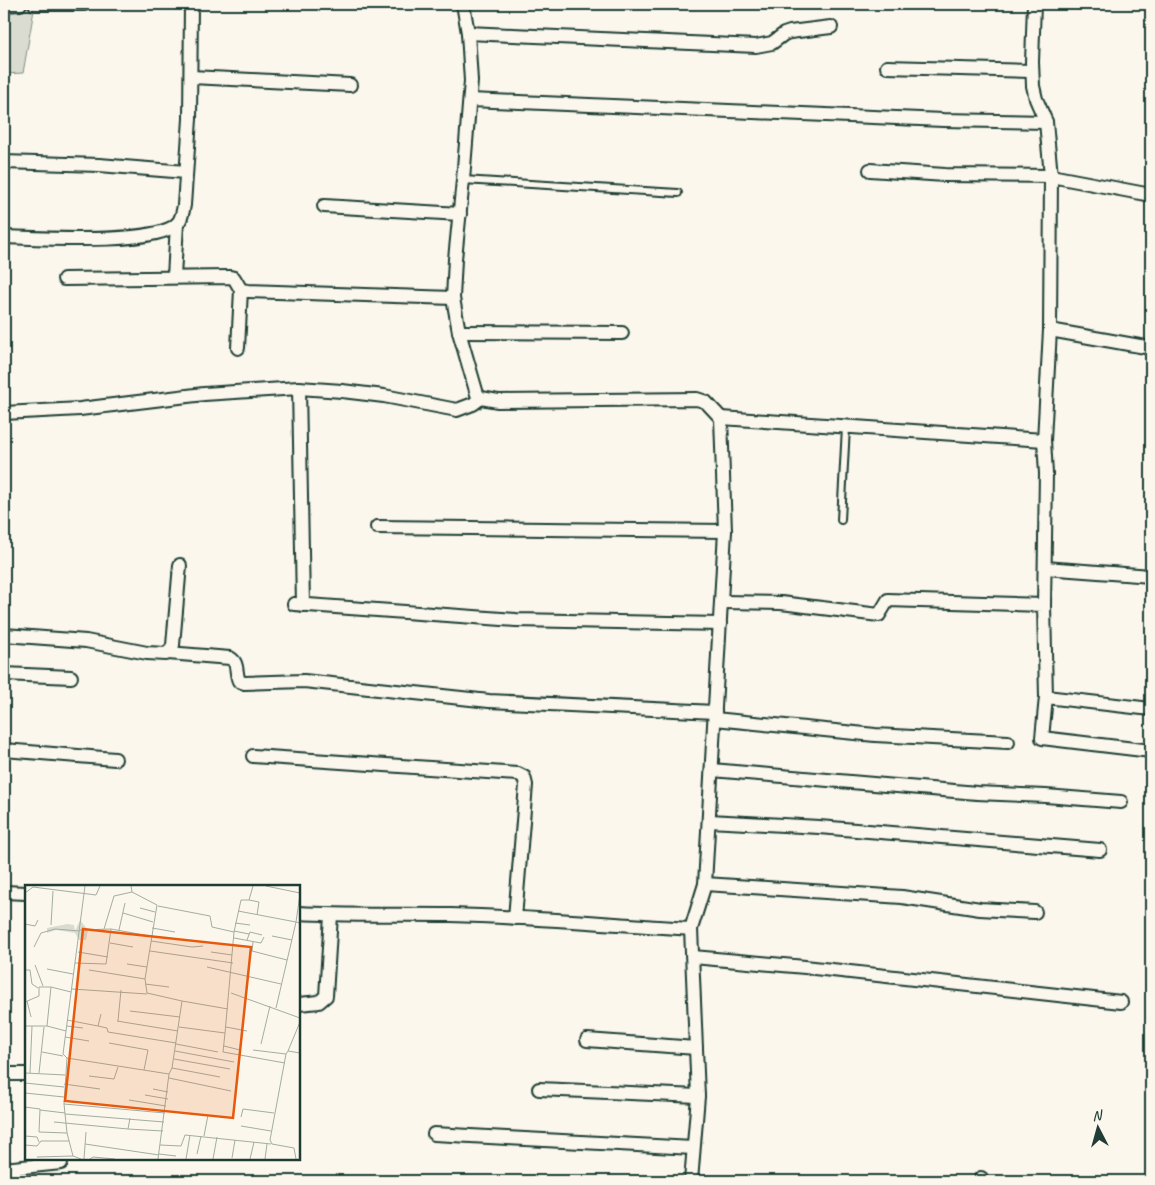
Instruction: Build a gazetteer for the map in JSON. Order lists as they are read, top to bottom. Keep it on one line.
{"north":"top"}
